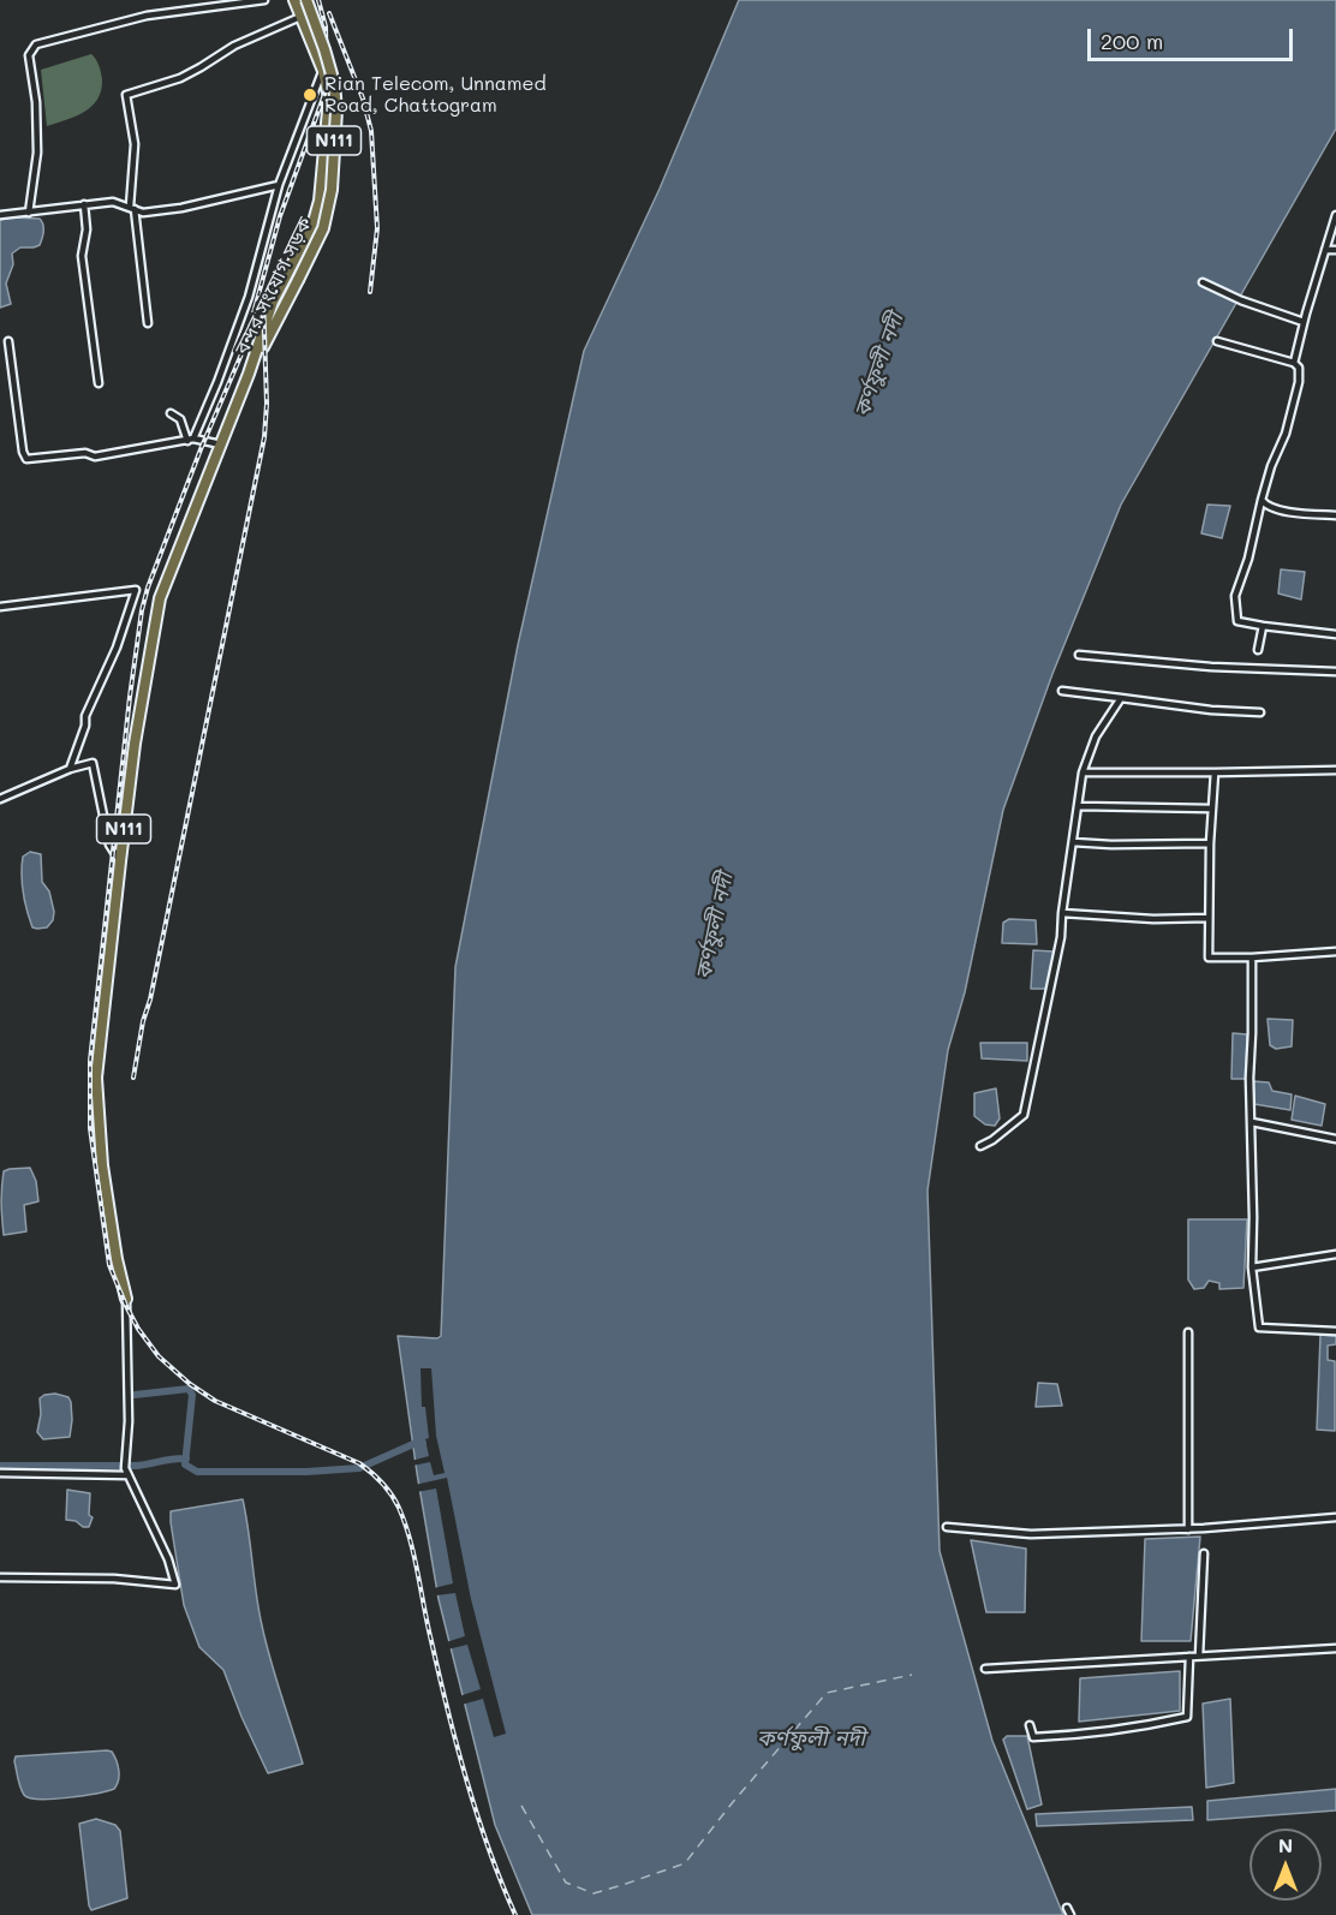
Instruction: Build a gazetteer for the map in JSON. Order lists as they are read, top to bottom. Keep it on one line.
{"streets":{"highway":["N111","বন্দর সংযোগ সড়ক"]},"crossings":[["N111","বন্দর সংযোগ সড়ক"]],"water":["কর্ণফুলী নদী"],"places":["Rian Telecom, Unnamed Road, Chattogram"],"scale_bar":"200 m","north":"top"}
